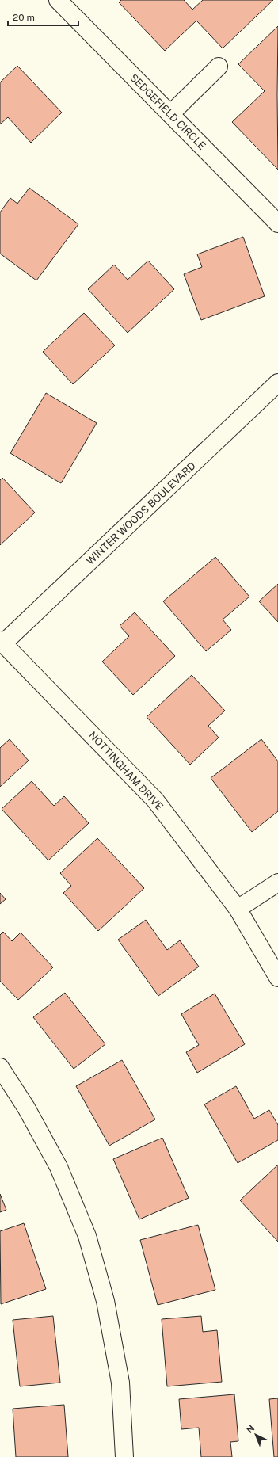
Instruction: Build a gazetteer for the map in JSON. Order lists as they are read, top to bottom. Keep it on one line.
{"streets":{"street":["SEDGEFIELD CIRCLE","WINTER WOODS BOULEVARD","NOTTINGHAM DRIVE"]},"crossings":[["WINTER WOODS BOULEVARD","NOTTINGHAM DRIVE"]],"scale_bar":"20 m","north":"top left"}
